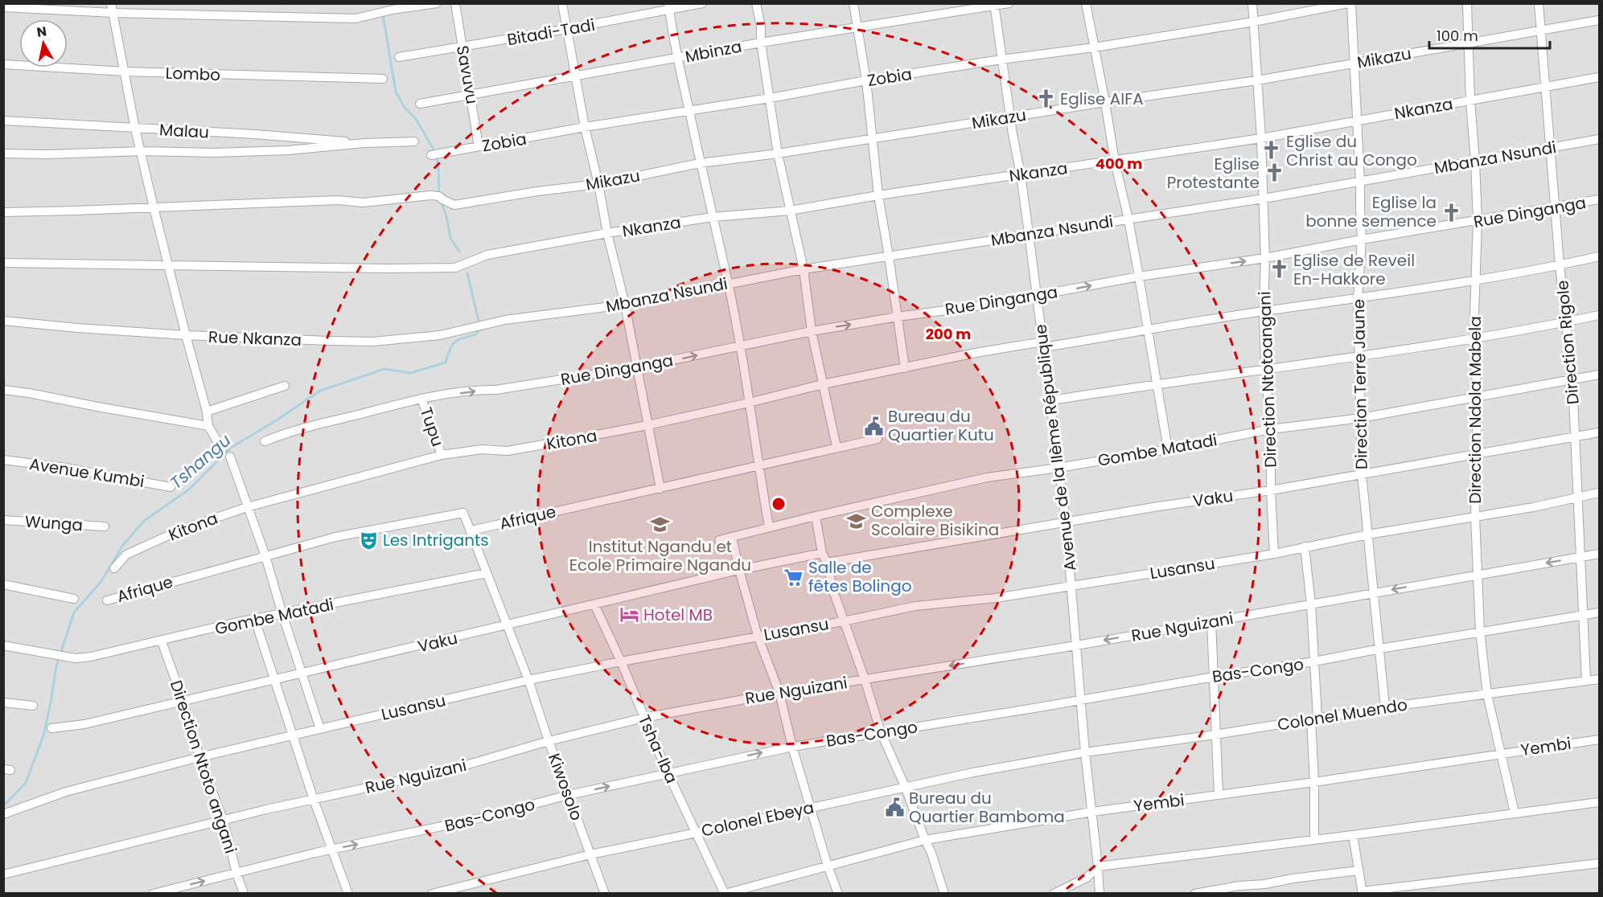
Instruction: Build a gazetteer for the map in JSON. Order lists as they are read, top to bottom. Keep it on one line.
{"streets":{"street":["Bitadi-Tadi","Mbinza","Mikazu","Lombo","Savuvu","Zobia","Nkanza","Malau","Mbanza Nsundi","Rue Dinganga","Rue Nkanza","Direction Rigole","Direction Ntotoangani","Direction Terre Jaune","Direction Ndola Mabela","Tupu","Kitona","Avenue de la IIème République","Gombe Matadi","Avenue Kumbi","Vaku","Afrique","Wunga","Lusansu","Rue Nguizani","Bas-Congo","Colonel Muendo","Yembi","Tsha-Iba","Direction Ntoto angani","Kiwosolo","Colonel Ebeya"]},"crossings":[["Bitadi-Tadi","Savuvu"],["Mbinza","Savuvu"],["Mbinza","Avenue de la IIème République"],["Mikazu","Direction Rigole"],["Mikazu","Direction Ntotoangani"],["Mikazu","Direction Terre Jaune"],["Mikazu","Direction Ndola Mabela"],["Mikazu","Avenue de la IIème République"],["Savuvu","Zobia"],["Zobia","Direction Ntotoangani"],["Zobia","Direction Terre Jaune"],["Zobia","Avenue de la IIème République"],["Nkanza","Direction Rigole"],["Nkanza","Direction Ntotoangani"],["Nkanza","Direction Terre Jaune"],["Nkanza","Direction Ndola Mabela"],["Nkanza","Avenue de la IIème République"],["Mbanza Nsundi","Rue Nkanza"],["Mbanza Nsundi","Direction Rigole"],["Mbanza Nsundi","Direction Ntotoangani"],["Mbanza Nsundi","Direction Terre Jaune"],["Mbanza Nsundi","Direction Ndola Mabela"],["Mbanza Nsundi","Avenue de la IIème République"],["Rue Dinganga","Direction Rigole"],["Rue Dinganga","Direction Ntotoangani"],["Rue Dinganga","Direction Terre Jaune"],["Rue Dinganga","Direction Ndola Mabela"],["Rue Dinganga","Tupu"],["Rue Dinganga","Avenue de la IIème République"],["Direction Rigole","Kitona"],["Direction Rigole","Gombe Matadi"],["Direction Rigole","Vaku"],["Direction Rigole","Lusansu"],["Direction Rigole","Rue Nguizani"],["Direction Rigole","Bas-Congo"],["Direction Rigole","Colonel Muendo"],["Direction Ntotoangani","Kitona"],["Direction Ntotoangani","Gombe Matadi"],["Direction Ntotoangani","Vaku"],["Direction Ntotoangani","Lusansu"],["Direction Terre Jaune","Kitona"],["Direction Terre Jaune","Gombe Matadi"],["Direction Terre Jaune","Vaku"],["Direction Terre Jaune","Lusansu"],["Direction Terre Jaune","Rue Nguizani"],["Direction Terre Jaune","Bas-Congo"],["Direction Terre Jaune","Colonel Muendo"],["Direction Ndola Mabela","Kitona"],["Direction Ndola Mabela","Gombe Matadi"],["Direction Ndola Mabela","Vaku"],["Direction Ndola Mabela","Lusansu"],["Direction Ndola Mabela","Rue Nguizani"],["Direction Ndola Mabela","Bas-Congo"],["Direction Ndola Mabela","Colonel Muendo"],["Direction Ndola Mabela","Yembi"],["Tupu","Kitona"],["Kitona","Avenue de la IIème République"],["Avenue de la IIème République","Gombe Matadi"],["Avenue de la IIème République","Vaku"],["Avenue de la IIème République","Lusansu"],["Avenue de la IIème République","Rue Nguizani"],["Avenue de la IIème République","Bas-Congo"],["Avenue de la IIème République","Colonel Muendo"],["Avenue de la IIème République","Yembi"],["Avenue de la IIème République","Colonel Ebeya"],["Gombe Matadi","Direction Ntoto angani"],["Gombe Matadi","Kiwosolo"],["Vaku","Tsha-Iba"],["Vaku","Direction Ntoto angani"],["Vaku","Kiwosolo"],["Afrique","Kiwosolo"],["Lusansu","Tsha-Iba"],["Lusansu","Direction Ntoto angani"],["Lusansu","Kiwosolo"],["Rue Nguizani","Tsha-Iba"],["Rue Nguizani","Direction Ntoto angani"],["Rue Nguizani","Kiwosolo"],["Bas-Congo","Tsha-Iba"],["Bas-Congo","Direction Ntoto angani"],["Bas-Congo","Kiwosolo"],["Colonel Muendo","Colonel Ebeya"],["Yembi","Tsha-Iba"],["Tsha-Iba","Colonel Ebeya"],["Kiwosolo","Colonel Ebeya"]],"one_way":["Rue Dinganga","Bas-Congo"],"water":["Tshangu"],"places":{"church":["Eglise AIFA","Eglise du Christ au Congo","Eglise Protestante","Eglise la bonne semence","Eglise de Reveil En-Hakkore"],"public building":["Bureau du Quartier Kutu","Bureau du Quartier Bamboma"],"school or university":["Complexe Scolaire Bisikina","Institut Ngandu et Ecole Primaire Ngandu"],"theatre":["Les Intrigants"],"supermarket":["Salle de fêtes Bolingo"],"hotel":["Hotel MB"]},"scale_bar":"100 m","north":"top","rings":["400 m","200 m"]}
